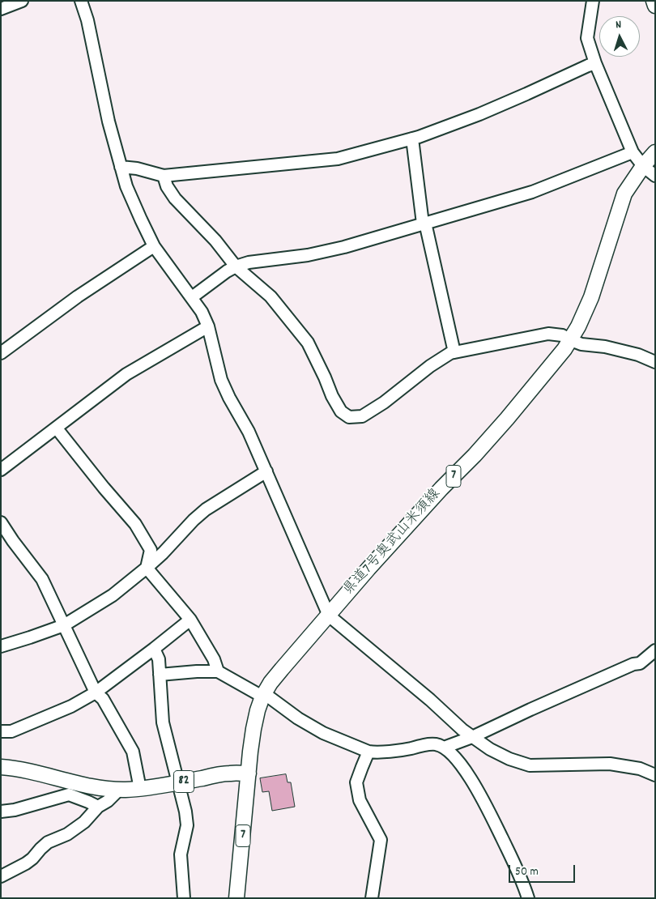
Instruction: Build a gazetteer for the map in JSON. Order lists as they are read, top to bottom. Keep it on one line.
{"streets":{"main road":["7","県道7号奥武山米須線","82"]},"crossings":[["県道7号奥武山米須線","82"]],"scale_bar":"50 m","north":"top"}
